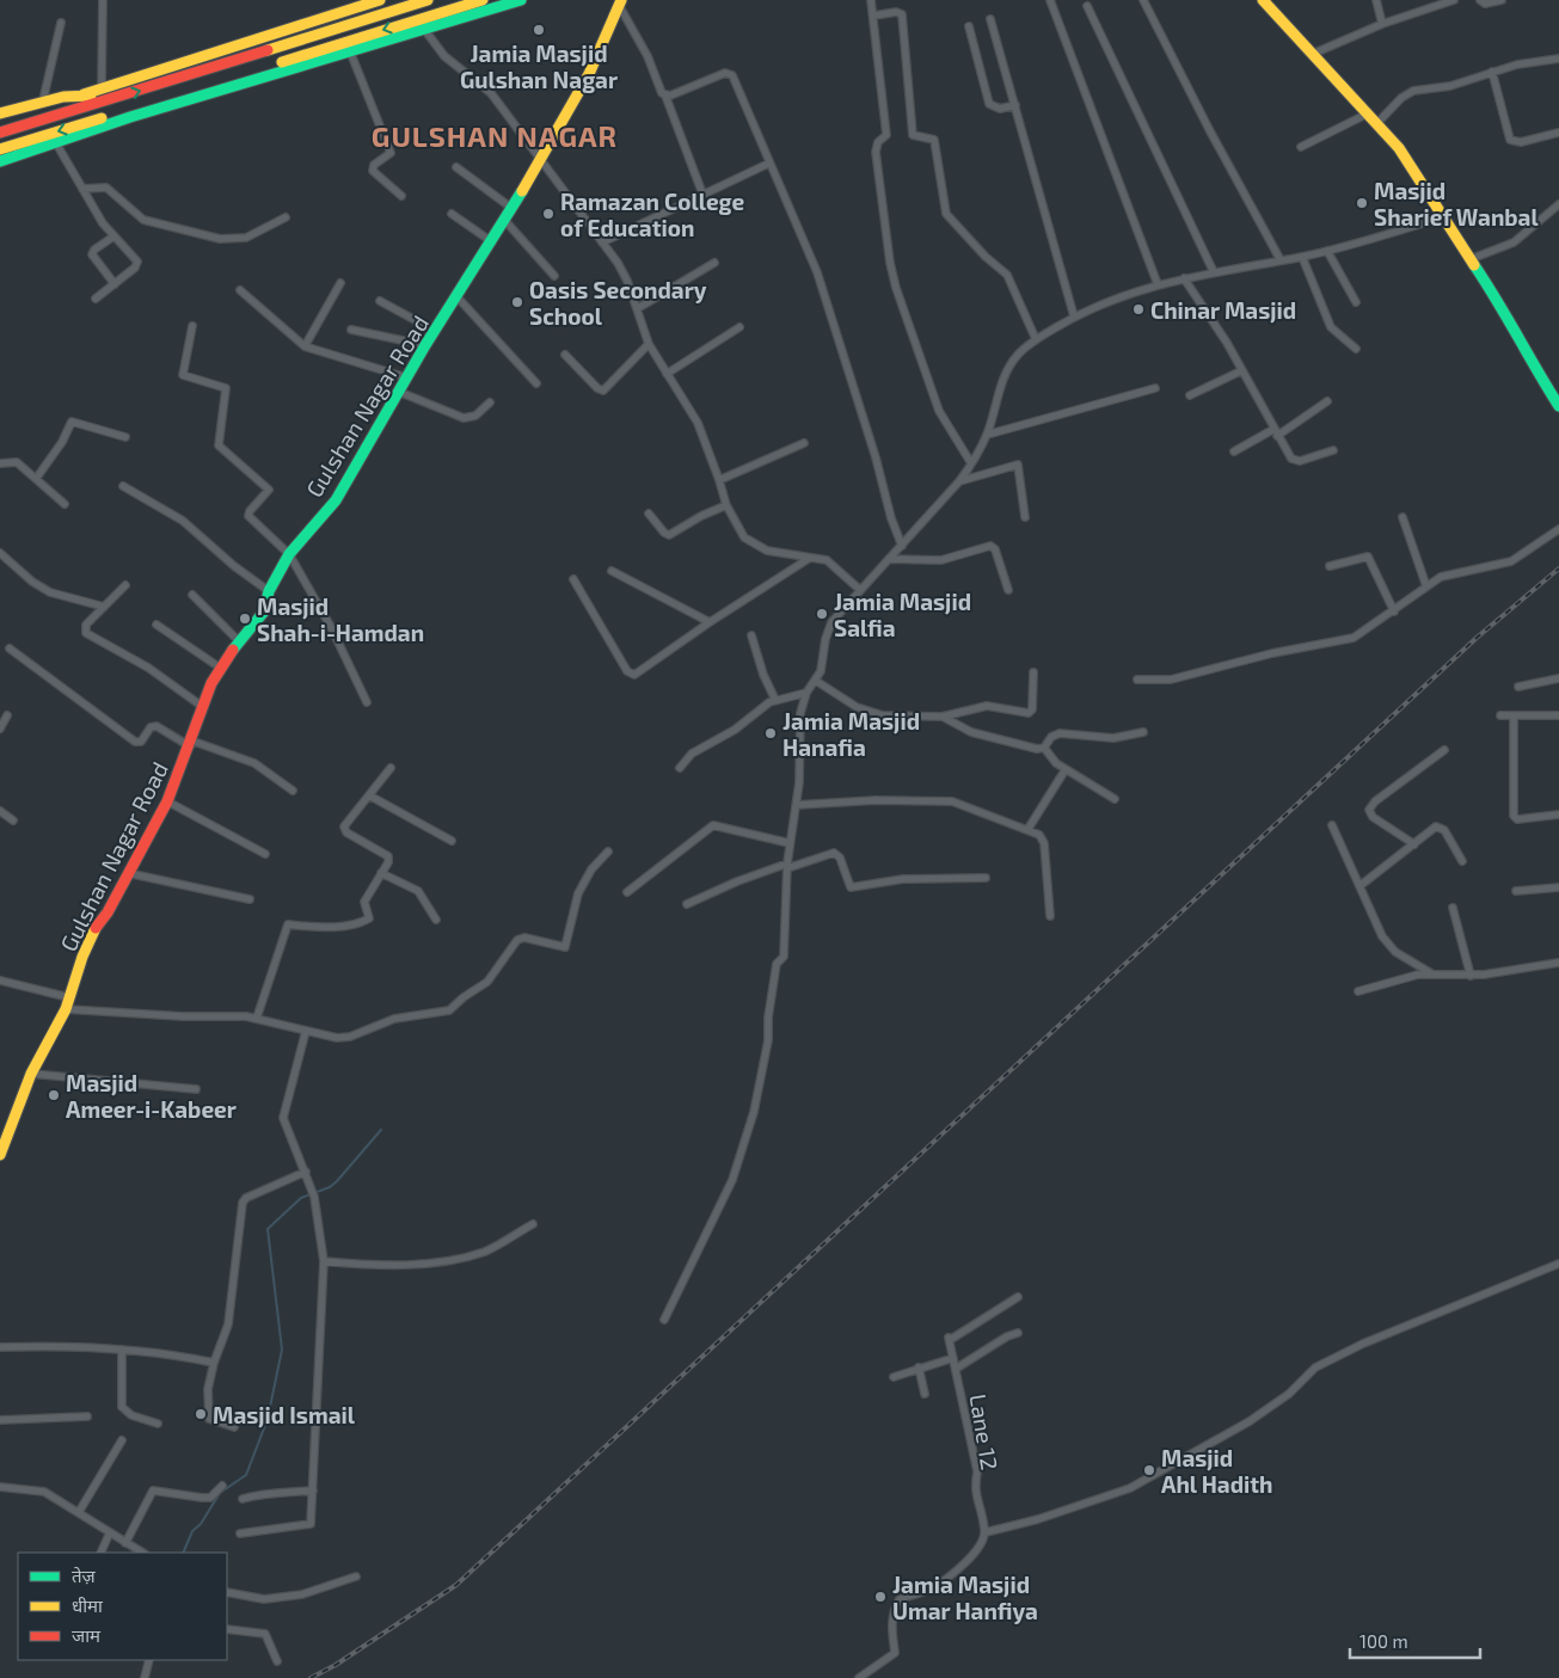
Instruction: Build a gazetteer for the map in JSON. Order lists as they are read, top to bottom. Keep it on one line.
{"streets":{"main road":["Gulshan Nagar Road"],"street":["Lane 12"]},"districts":["GULSHAN NAGAR"],"places":["Jamia Masjid Gulshan Nagar","Masjid Sharief Wanbal","Ramazan College of Education","Oasis Secondary School","Chinar Masjid","Jamia Masjid Salfia","Masjid Shah-i-Hamdan","Jamia Masjid Hanafia","Masjid Ameer-i-Kabeer","Masjid Ismail","Masjid Ahl Hadith","Jamia Masjid Umar Hanfiya"],"legend":["तेज़","धीमा","जाम"],"scale_bar":"100 m"}
